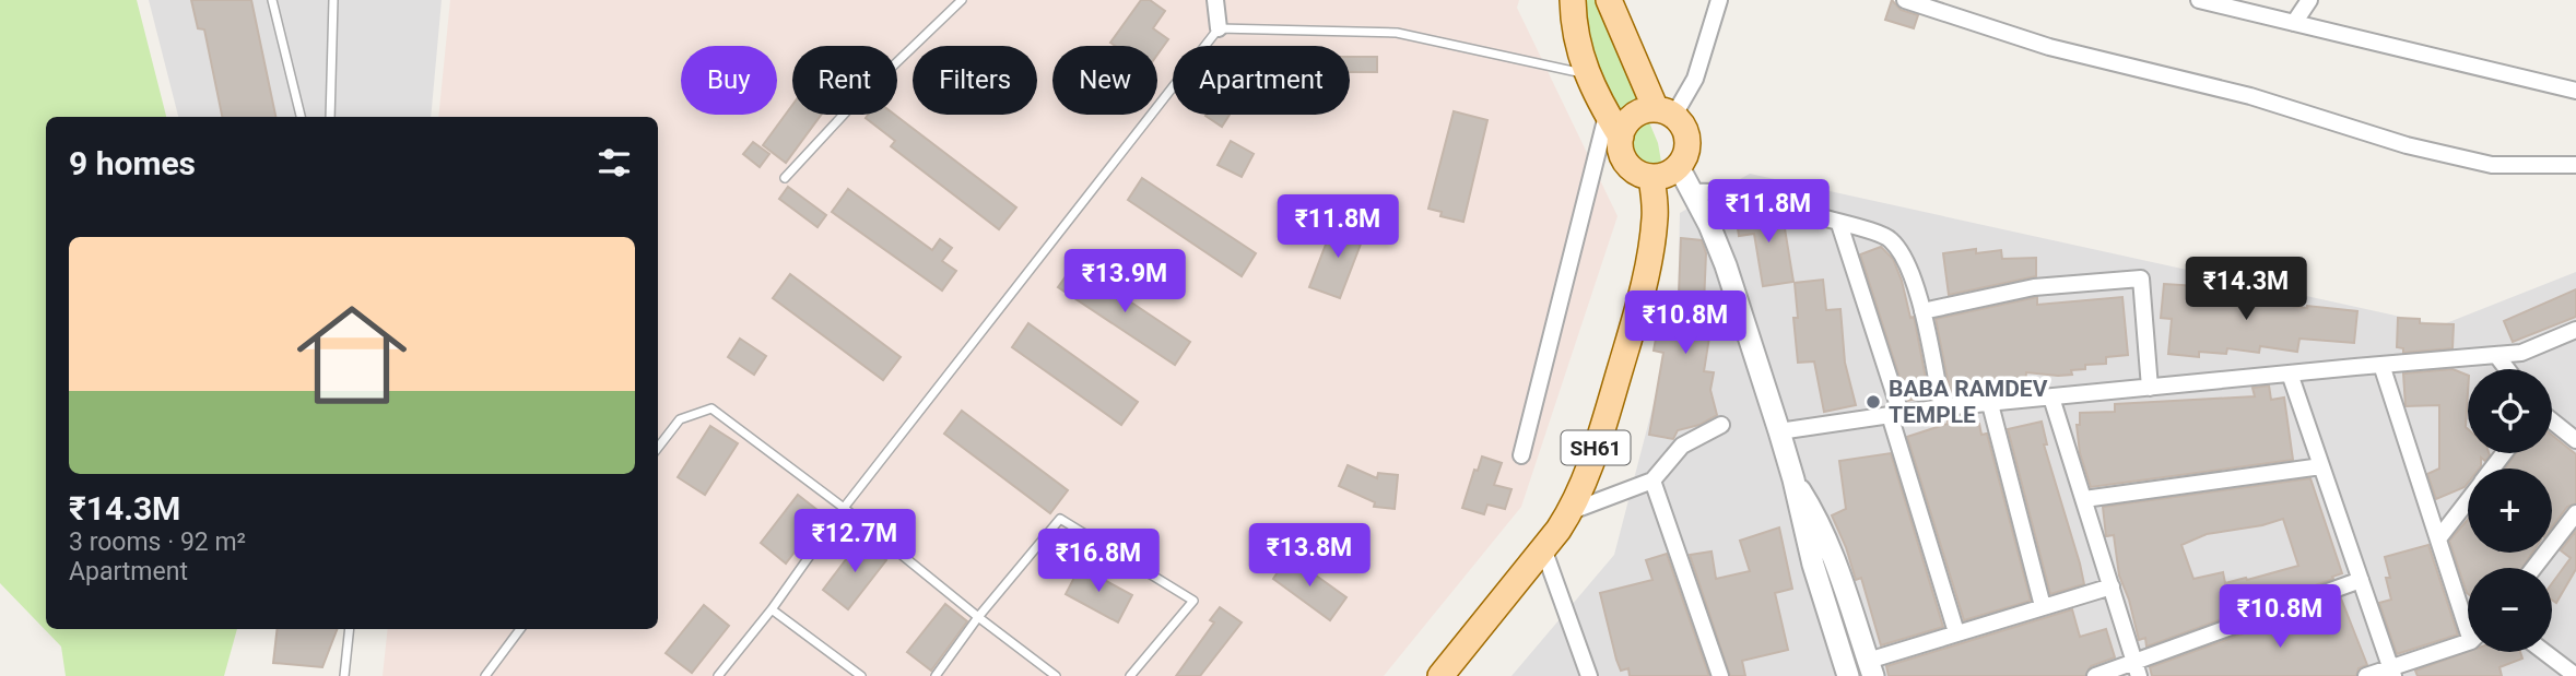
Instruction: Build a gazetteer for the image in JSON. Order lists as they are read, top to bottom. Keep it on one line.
{"streets":{"main road":["SH61"]},"places":["BABA RAMDEV TEMPLE"],"page":{"chip":["Buy","Rent","Filters","New","Apartment"],"heading":"9 homes","price":["₹11.8M","₹11.8M","₹13.9M","₹14.3M","₹10.8M","₹12.7M","₹13.8M","₹16.8M","₹10.8M"],"list":[{"name":"₹14.3M","note":"3 rooms · 92 m² · Apartment"}],"map_buttons":["+","−"]}}
